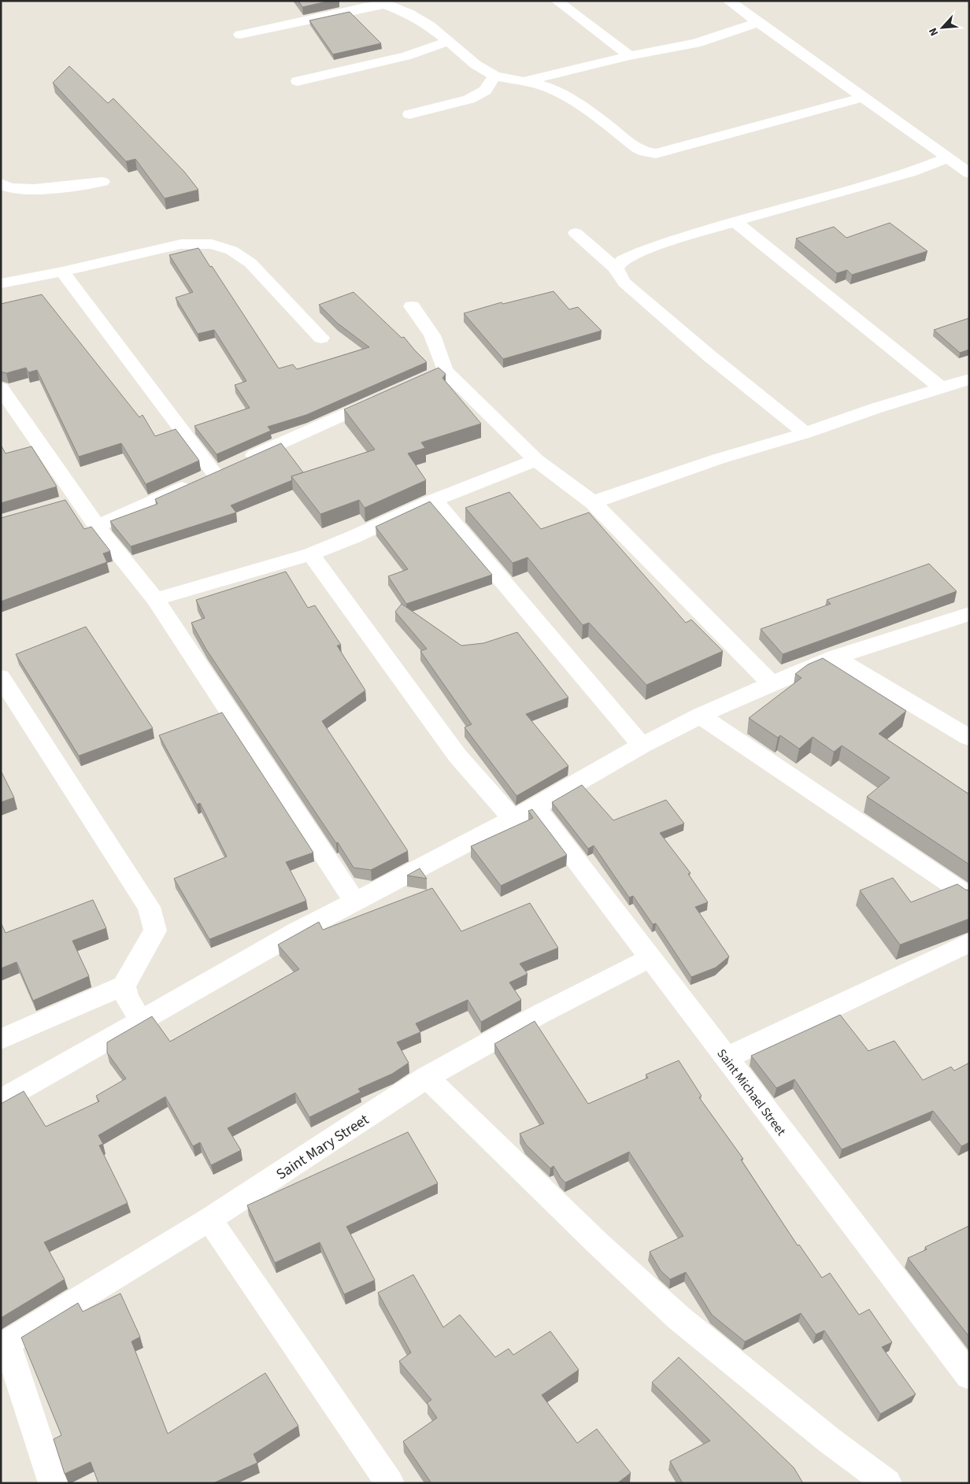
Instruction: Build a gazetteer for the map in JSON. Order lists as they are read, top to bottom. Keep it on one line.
{"streets":{"street":["Saint Michael Street","Saint Mary Street"]},"crossings":[["Saint Michael Street","Saint Mary Street"]],"north":"bottom left"}
